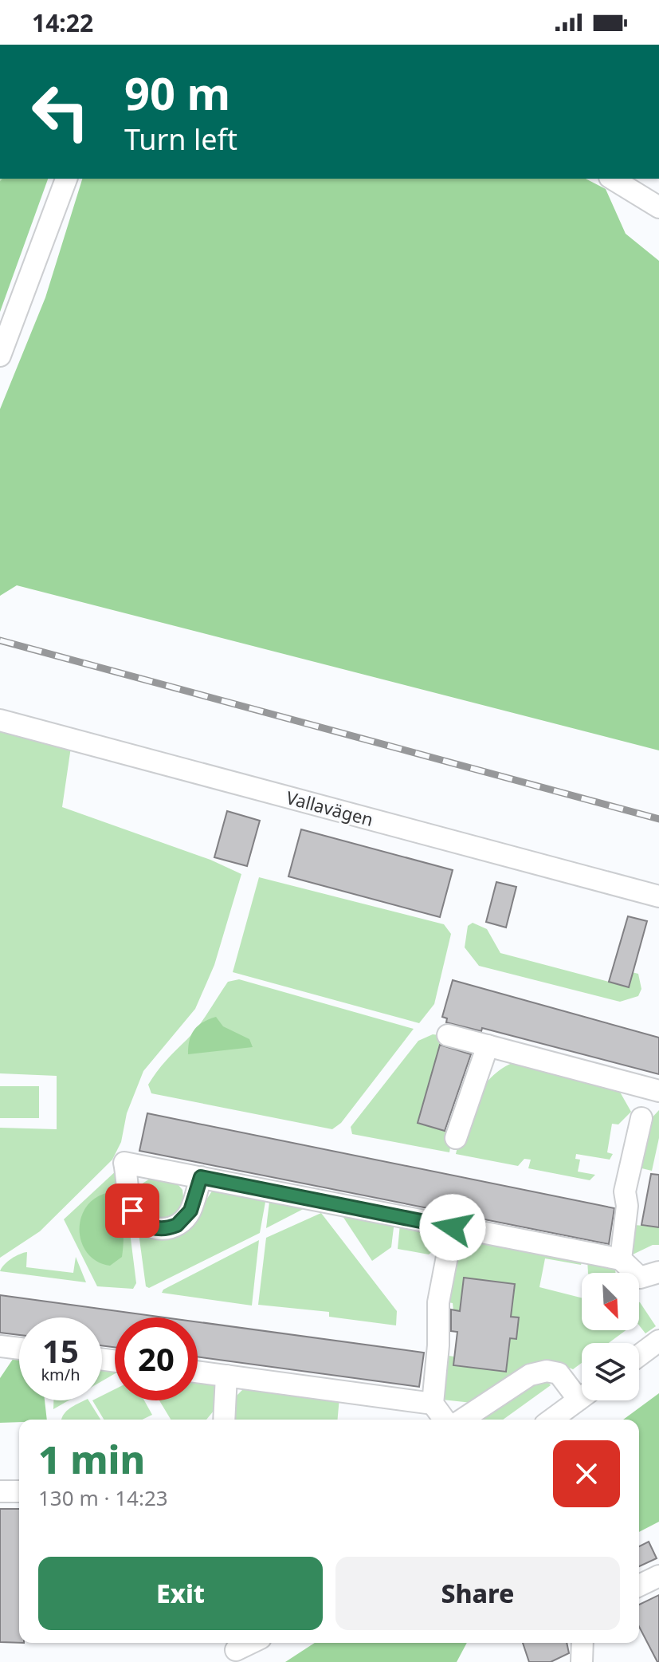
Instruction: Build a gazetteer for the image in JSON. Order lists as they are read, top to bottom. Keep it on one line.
{"streets":{"street":["Vallavägen"]},"north":"bottom right","page":{"status":"14:22","turn":["90 m","Turn left"],"speed":"15 km/h","limit":"20","heading":["1 min","130 m · 14:23"],"buttons":["Exit","Share"]}}
